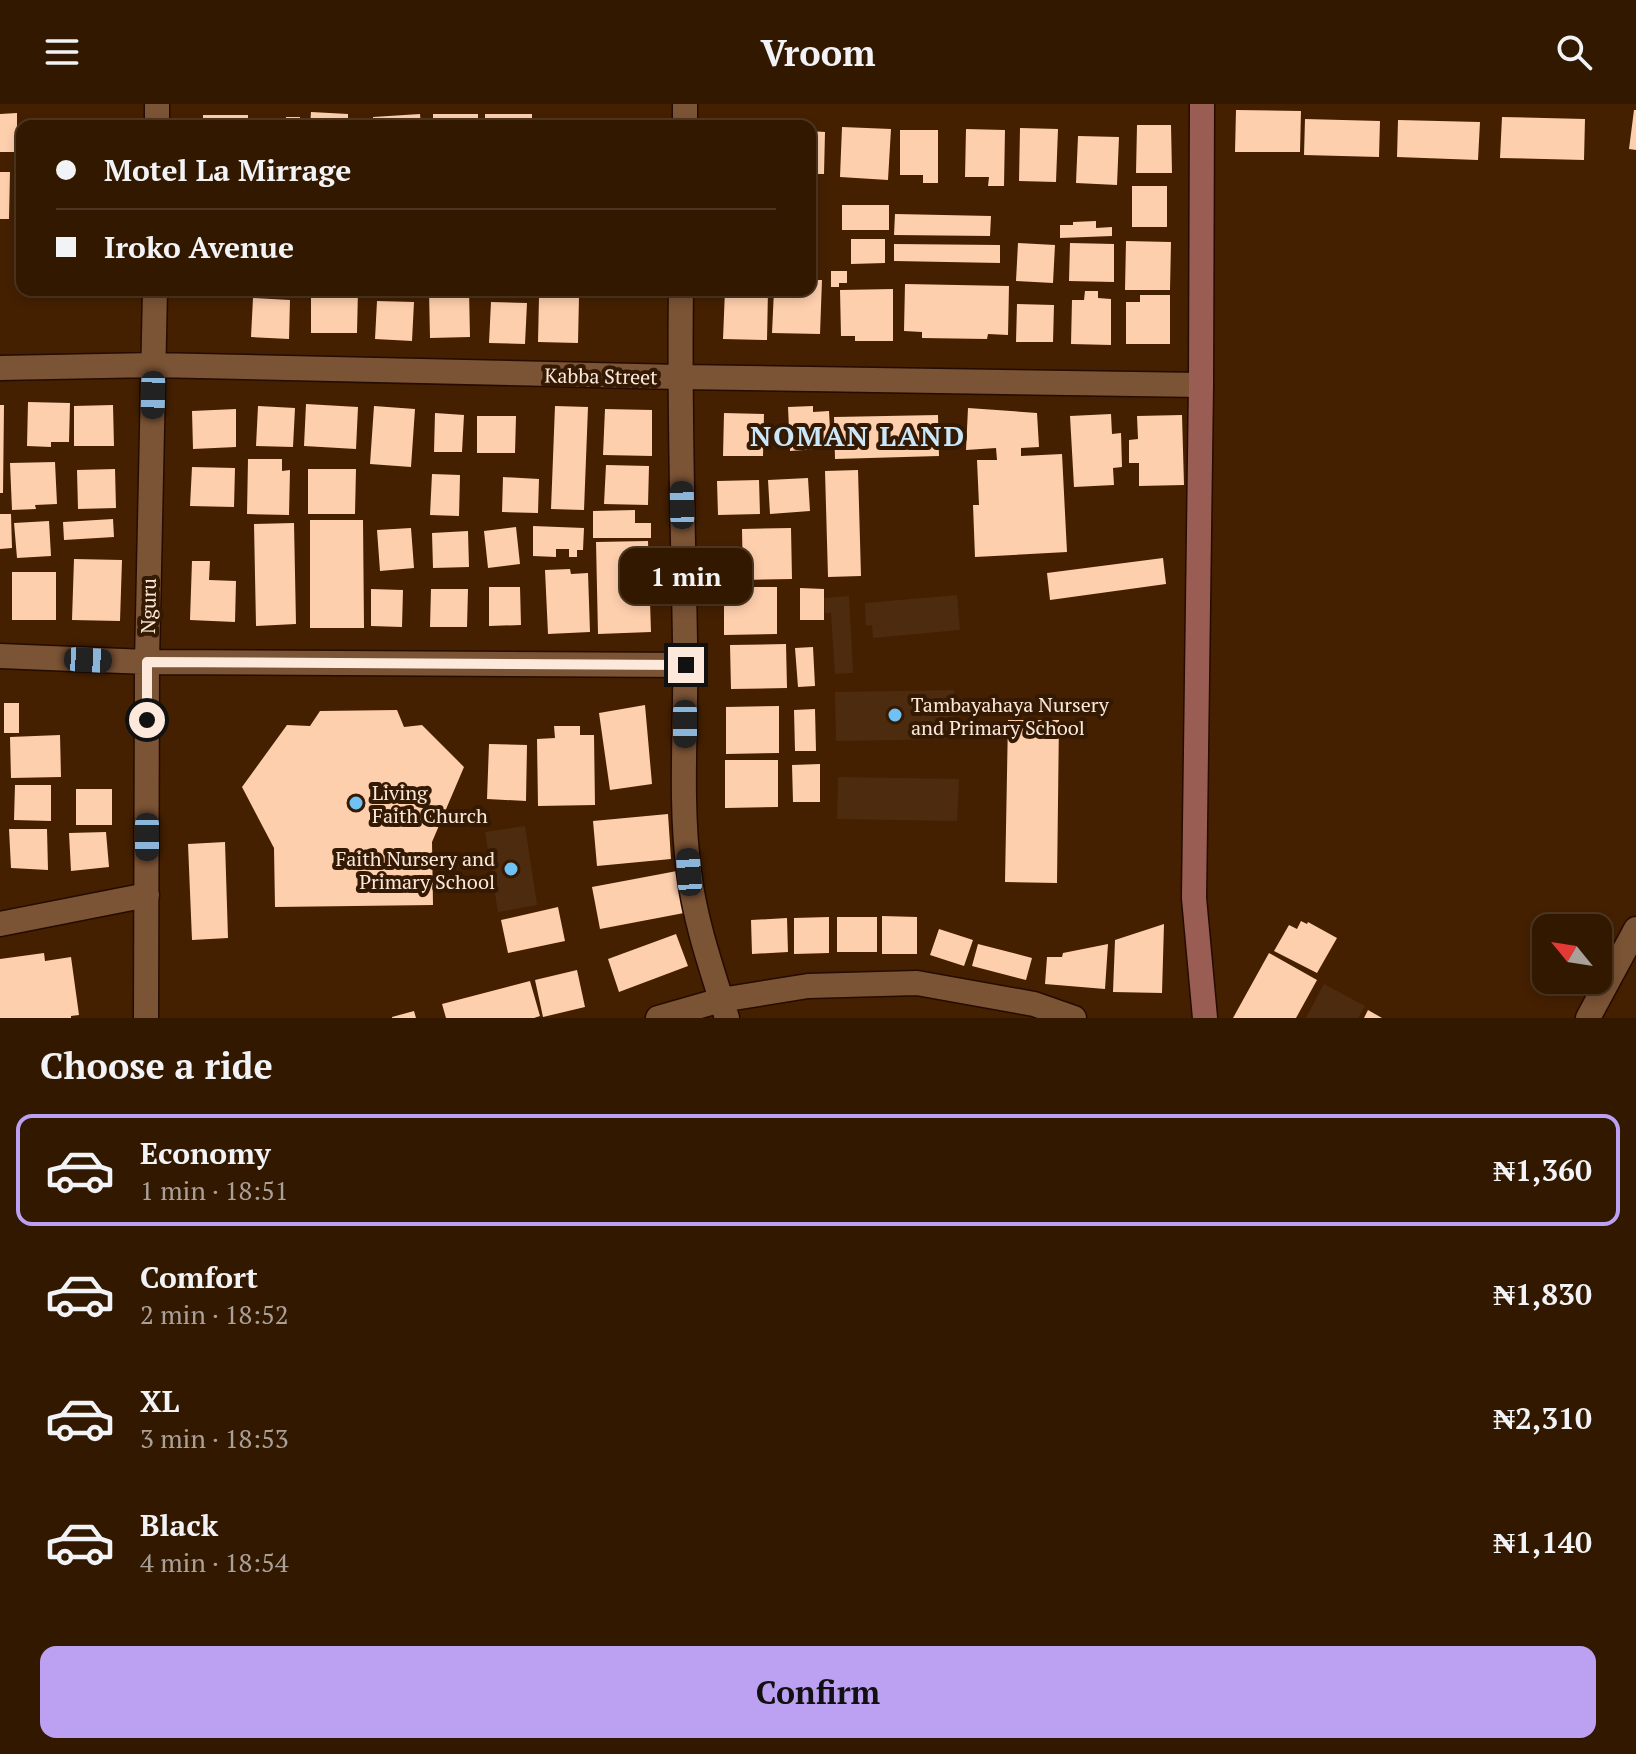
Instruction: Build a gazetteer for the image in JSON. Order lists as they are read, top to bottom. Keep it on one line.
{"streets":{"street":["Kabba Street","Nguru"]},"crossings":[["Kabba Street","Nguru"]],"districts":["NOMAN LAND"],"places":["Tambayahaya Nursery and Primary School","Living Faith Church","Faith Nursery and Primary School"],"north":"top left","page":{"header":"Vroom","banner":["Motel La Mirrage","Iroko Avenue"],"bubble":"1 min","heading":"Choose a ride","list":[{"name":"Economy","note":"1 min · 18:51","value":"₦1,360"},{"name":"Comfort","note":"2 min · 18:52","value":"₦1,830"},{"name":"XL","note":"3 min · 18:53","value":"₦2,310"},{"name":"Black","note":"4 min · 18:54","value":"₦1,140"}],"buttons":"Confirm"}}
